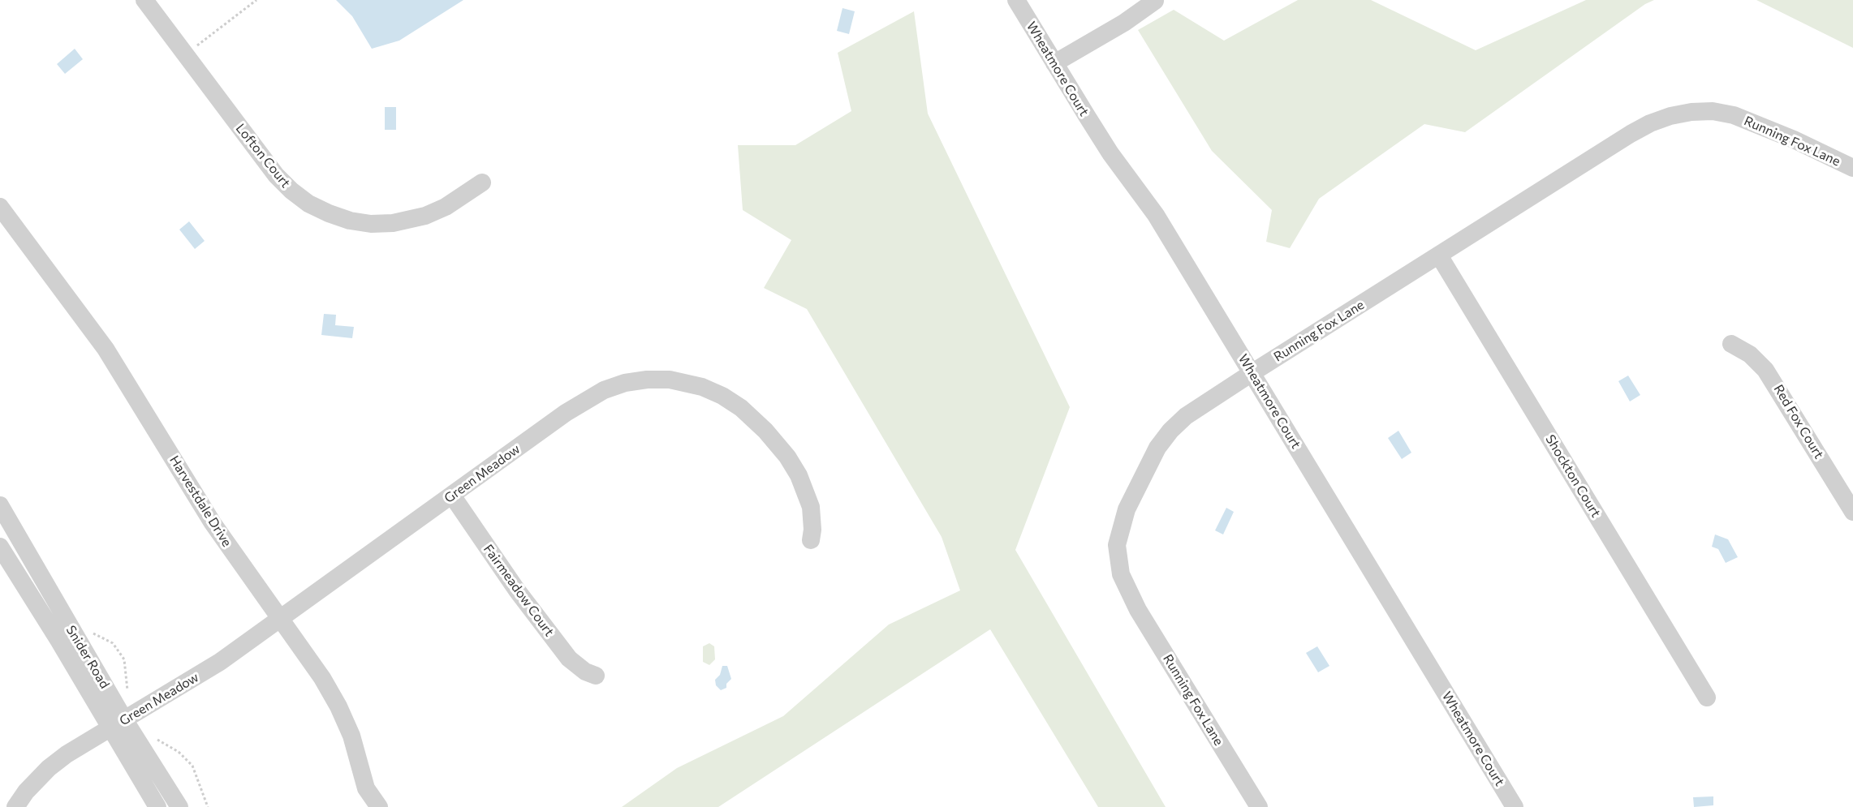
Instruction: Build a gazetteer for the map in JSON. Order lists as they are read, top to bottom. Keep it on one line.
{"streets":{"street":["Wheatmore Court","Running Fox Lane","Lofton Court","Red Fox Court","Green Meadow","Shockton Court","Harvestdale Drive","Fairmeadow Court","Snider Road"]},"crossings":[["Wheatmore Court","Running Fox Lane"],["Running Fox Lane","Shockton Court"],["Green Meadow","Harvestdale Drive"],["Green Meadow","Fairmeadow Court"],["Green Meadow","Snider Road"]]}
